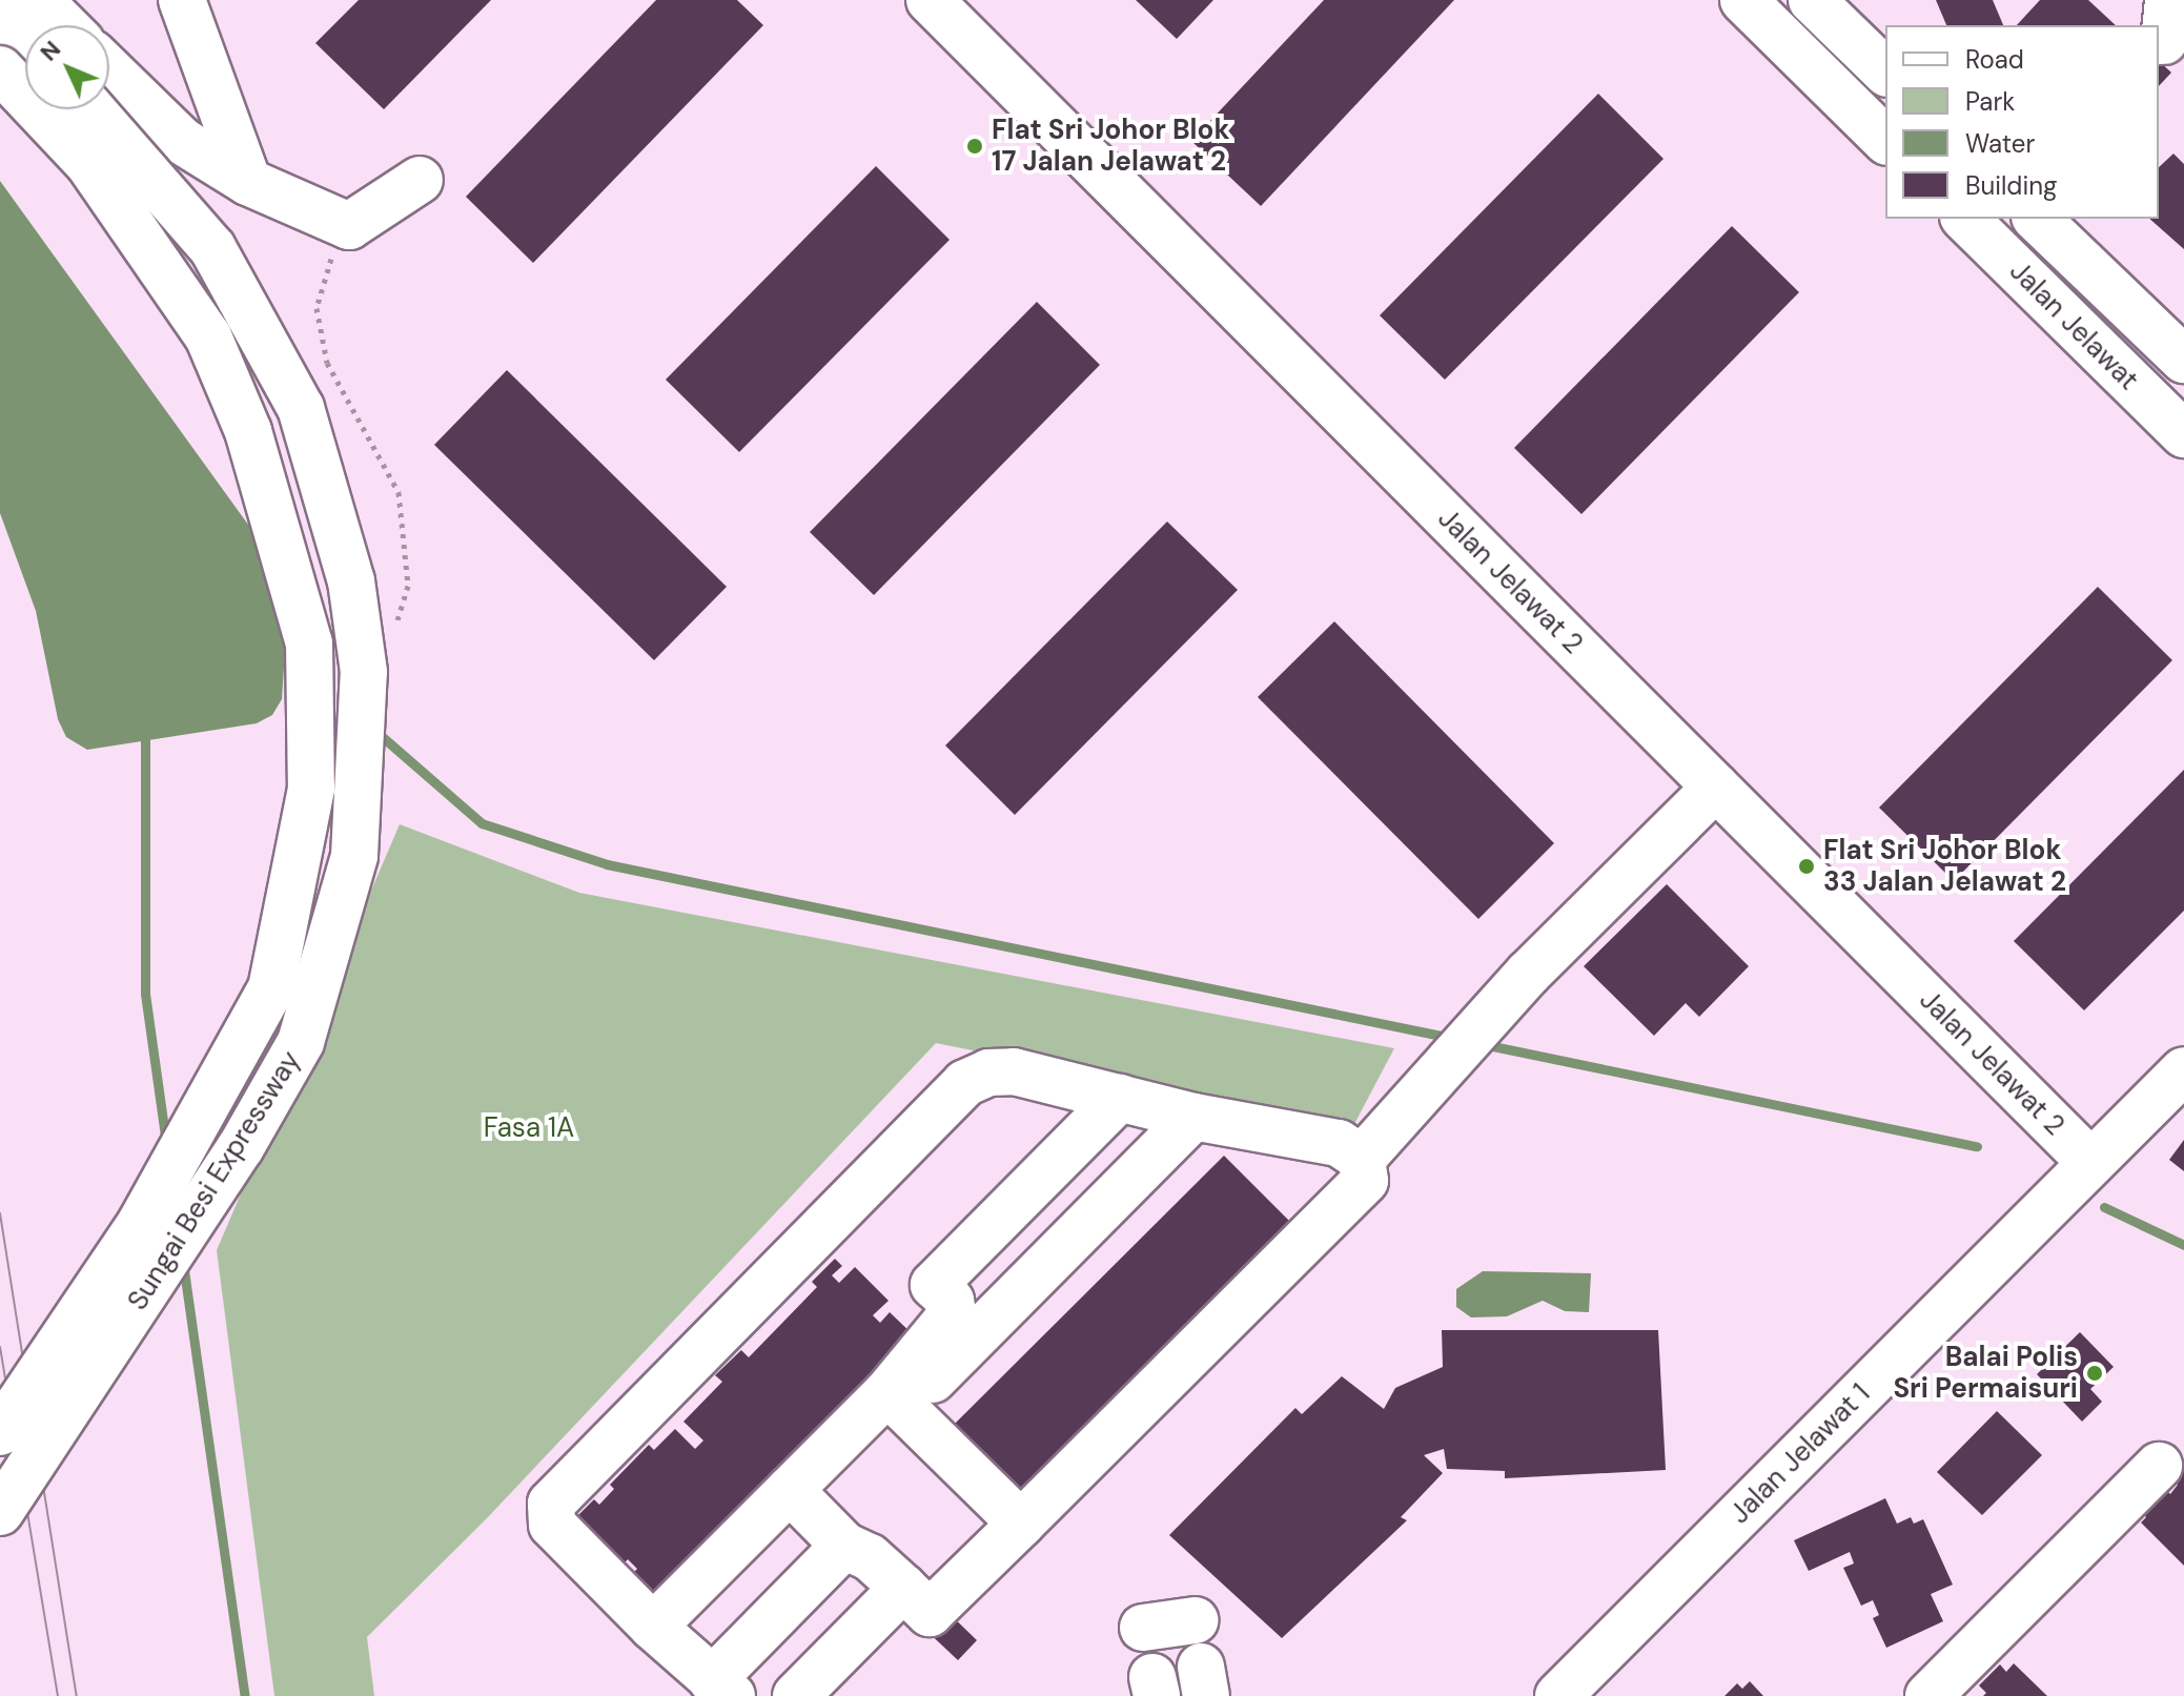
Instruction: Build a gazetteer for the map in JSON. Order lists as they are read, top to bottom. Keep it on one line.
{"streets":{"main road":["Jalan Jelawat","Jalan Jelawat 2","Sungai Besi Expressway","Jalan Jelawat 1"]},"crossings":[["Jalan Jelawat 2","Jalan Jelawat 1"]],"parks":["Fasa 1A"],"places":["Flat Sri Johor Blok 17 Jalan Jelawat 2","Flat Sri Johor Blok 33 Jalan Jelawat 2","Balai Polis Sri Permaisuri"],"legend":["Road","Park","Water","Building"],"north":"top left"}
